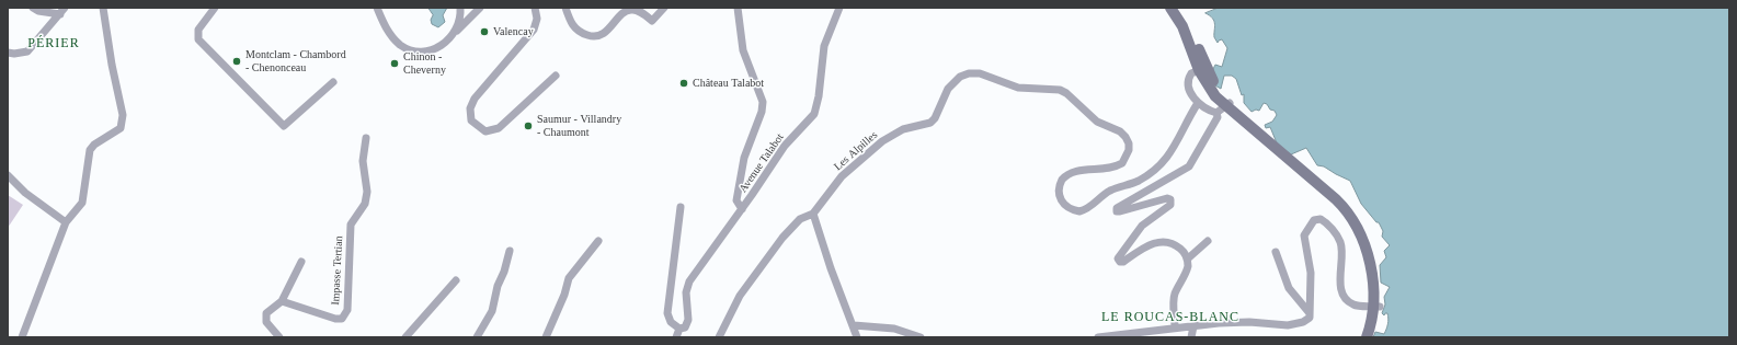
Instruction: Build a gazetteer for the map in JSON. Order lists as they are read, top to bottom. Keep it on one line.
{"streets":{"street":["Les Alpilles","Avenue Talabot","Impasse Tertian"]},"districts":["PÉRIER","LE ROUCAS-BLANC"],"places":["Valencay","Montclam - Chambord - Chenonceau","Chinon - Cheverny","Château Talabot","Saumur - Villandry - Chaumont"]}
